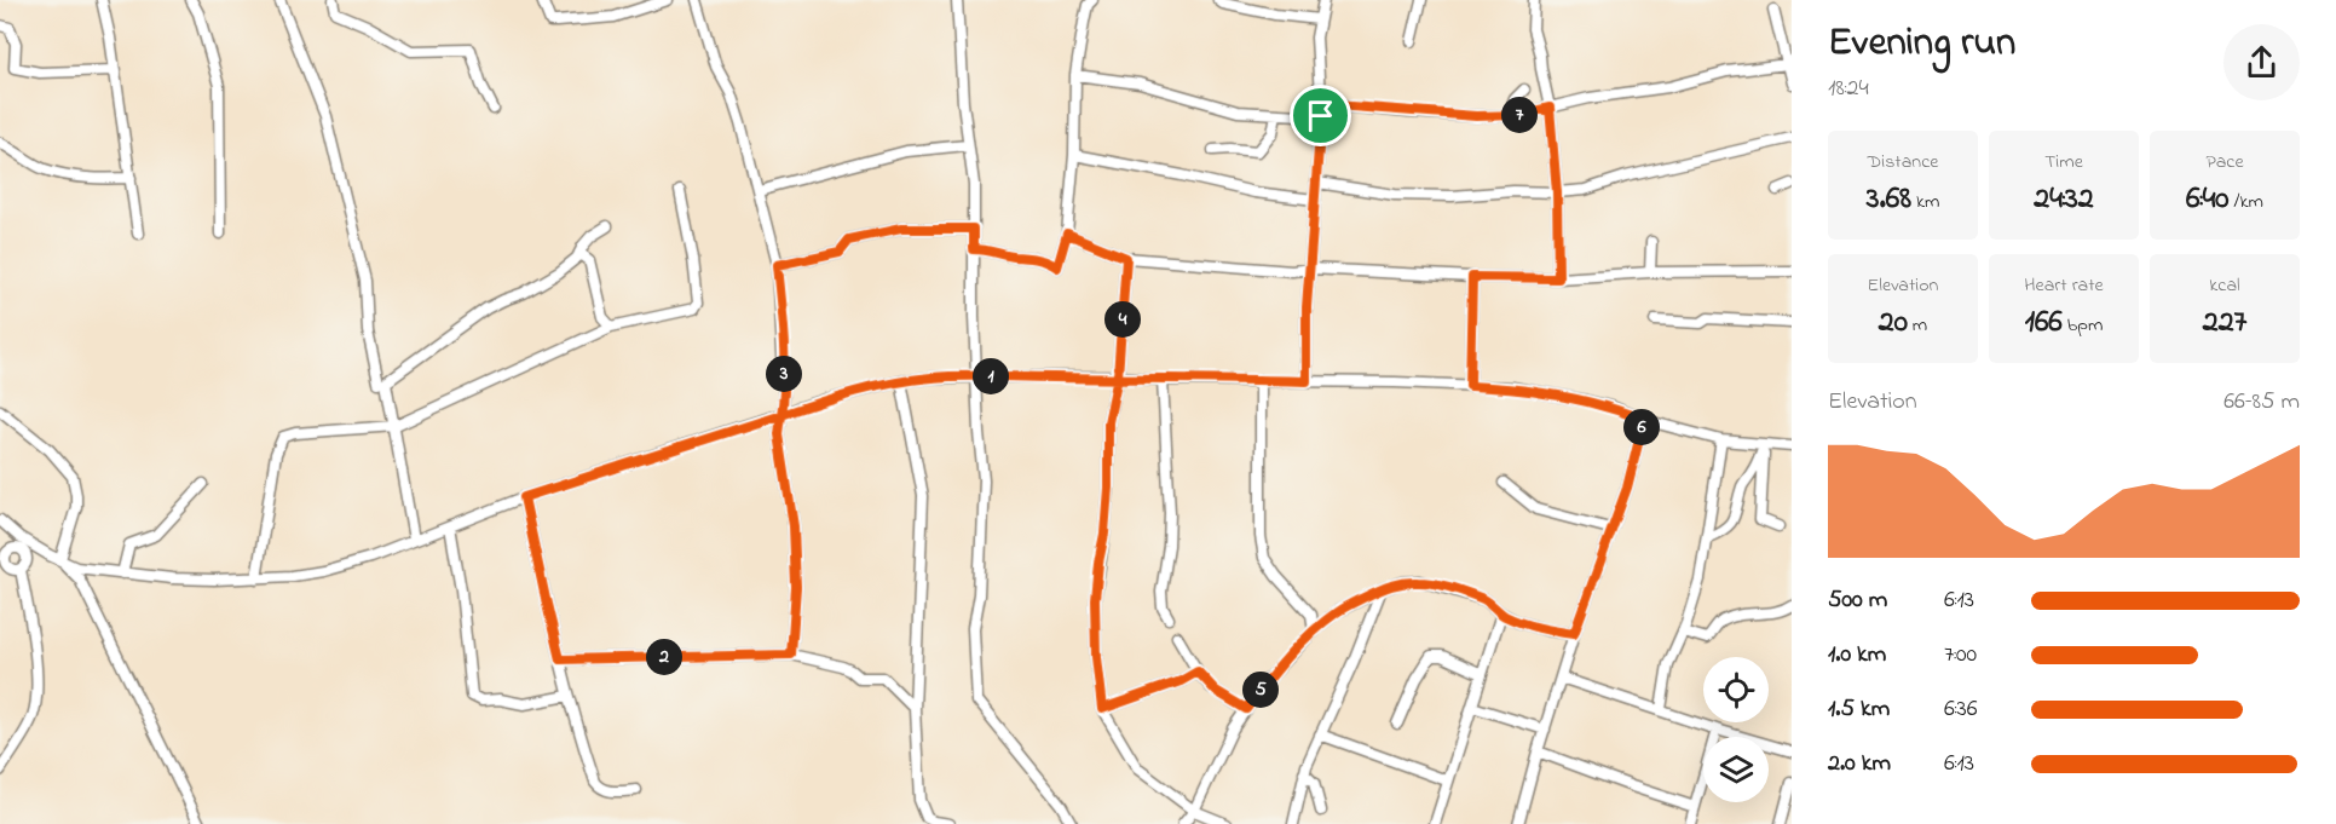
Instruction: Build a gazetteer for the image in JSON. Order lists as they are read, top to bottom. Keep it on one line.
{"page":{"heading":["Evening run","18:24"],"pins":["7","4","3","1","6","2","5"],"stats":[["Distance","3.68 km"],["Time","24:32"],["Pace","6:40 /km"],["Elevation","20 m"],["Heart rate","166 bpm"],["kcal","227"]],"chart":["Elevation","66–85 m"],"list":[{"name":"500 m","note":"6:13"},{"name":"1.0 km","note":"7:00"},{"name":"1.5 km","note":"6:36"},{"name":"2.0 km","note":"6:13"}]}}
